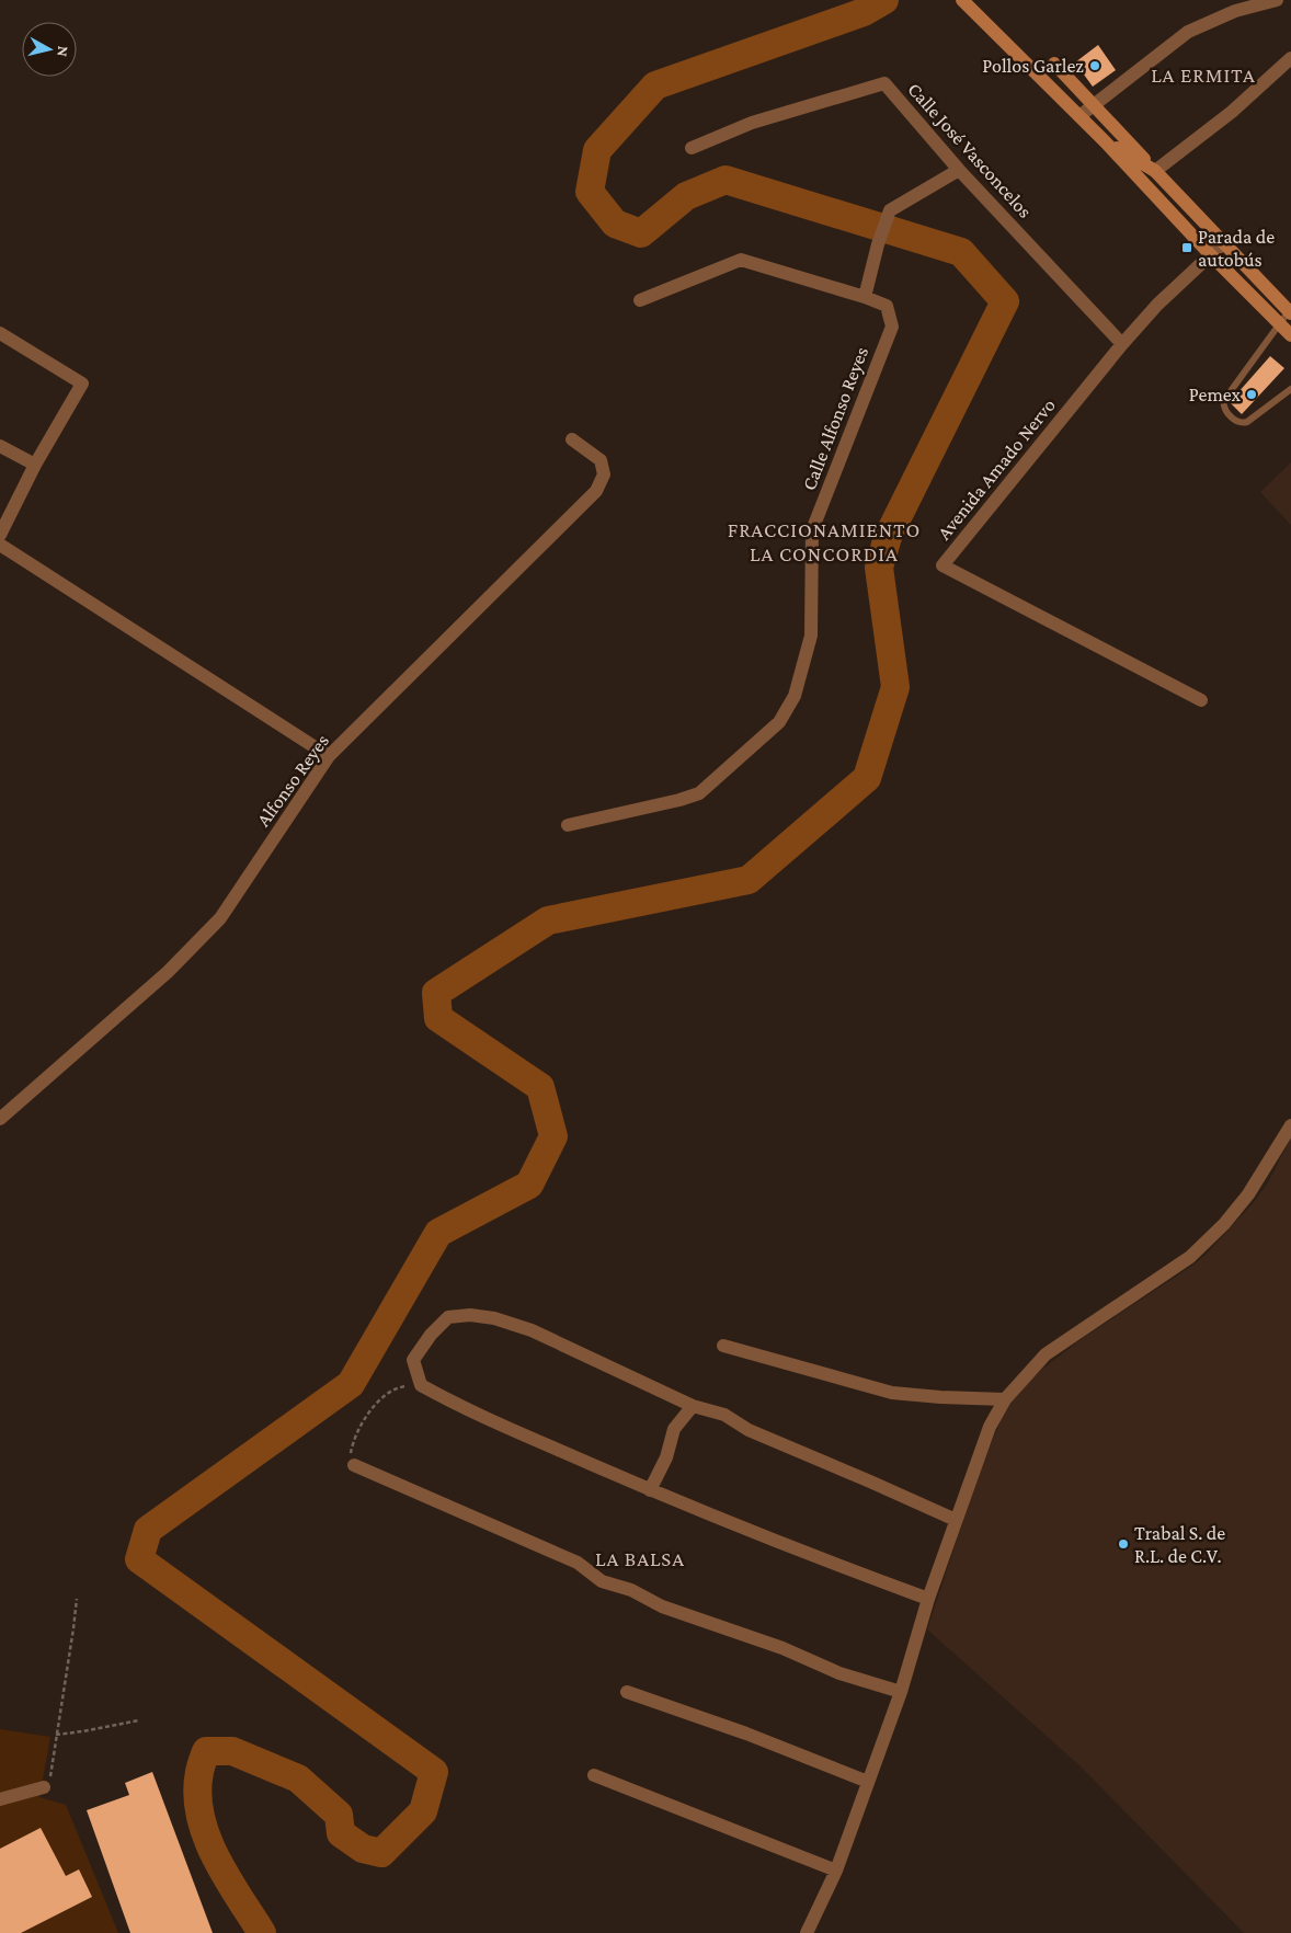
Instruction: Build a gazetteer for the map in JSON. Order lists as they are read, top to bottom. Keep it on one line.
{"streets":{"street":["Calle José Vasconcelos","Calle Alfonso Reyes","Avenida Amado Nervo","Alfonso Reyes"]},"crossings":[["Calle José Vasconcelos","Avenida Amado Nervo"]],"districts":["LA ERMITA","FRACCIONAMIENTO LA CONCORDIA","LA BALSA"],"places":{"other":["Pollos Garlez","Pemex","Trabal S. de R.L. de C.V."],"transit":["Parada de autobús"]},"north":"right"}
